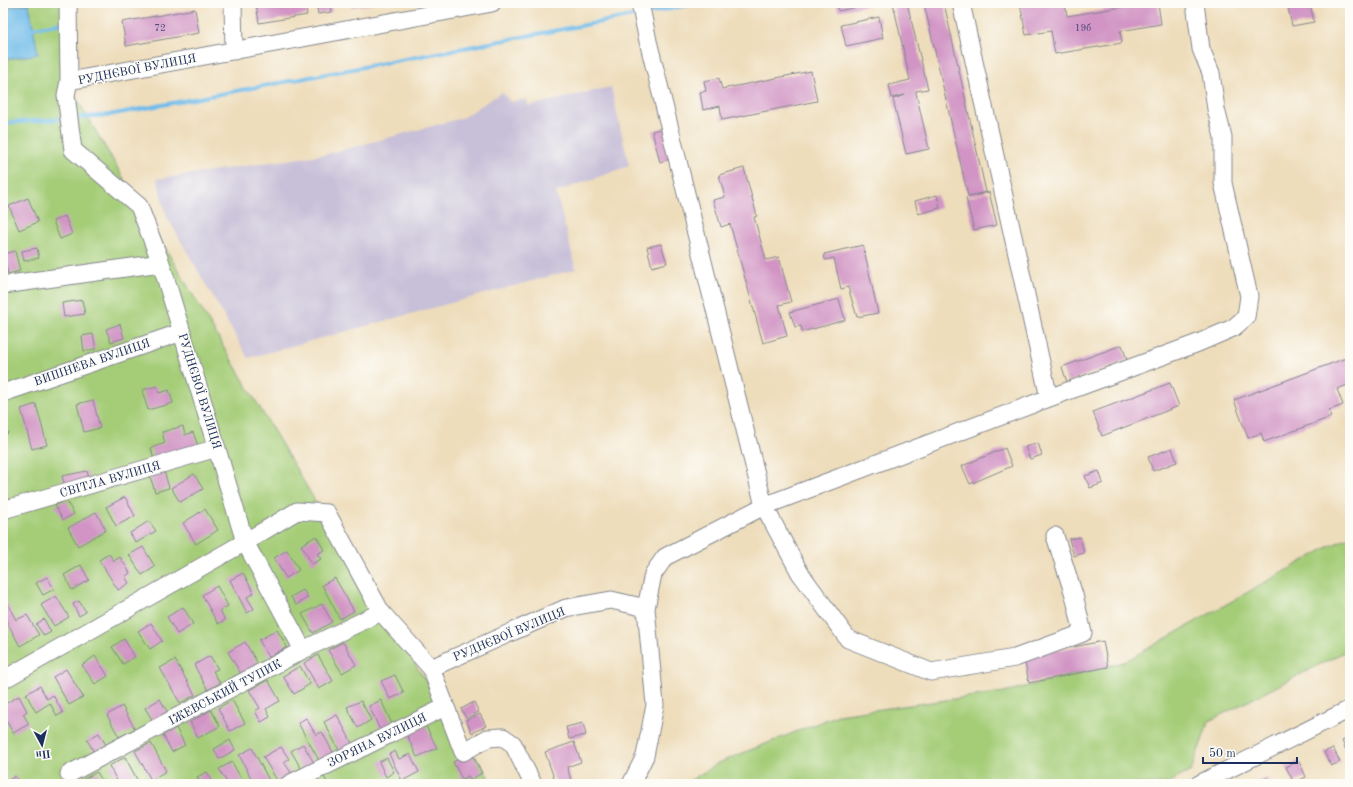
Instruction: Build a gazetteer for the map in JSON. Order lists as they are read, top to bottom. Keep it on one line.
{"streets":{"street":["РУДНЄВОЇ ВУЛИЦЯ","ВИШНЕВА ВУЛИЦЯ","СВІТЛА ВУЛИЦЯ","ІЖЕВСЬКИЙ ТУПИК","ЗОРЯНА ВУЛИЦЯ"]},"crossings":[["РУДНЄВОЇ ВУЛИЦЯ","ВИШНЕВА ВУЛИЦЯ"],["РУДНЄВОЇ ВУЛИЦЯ","СВІТЛА ВУЛИЦЯ"],["РУДНЄВОЇ ВУЛИЦЯ","ІЖЕВСЬКИЙ ТУПИК"]],"house_numbers":["72","19б"],"scale_bar":"50 m","north":"bottom"}
